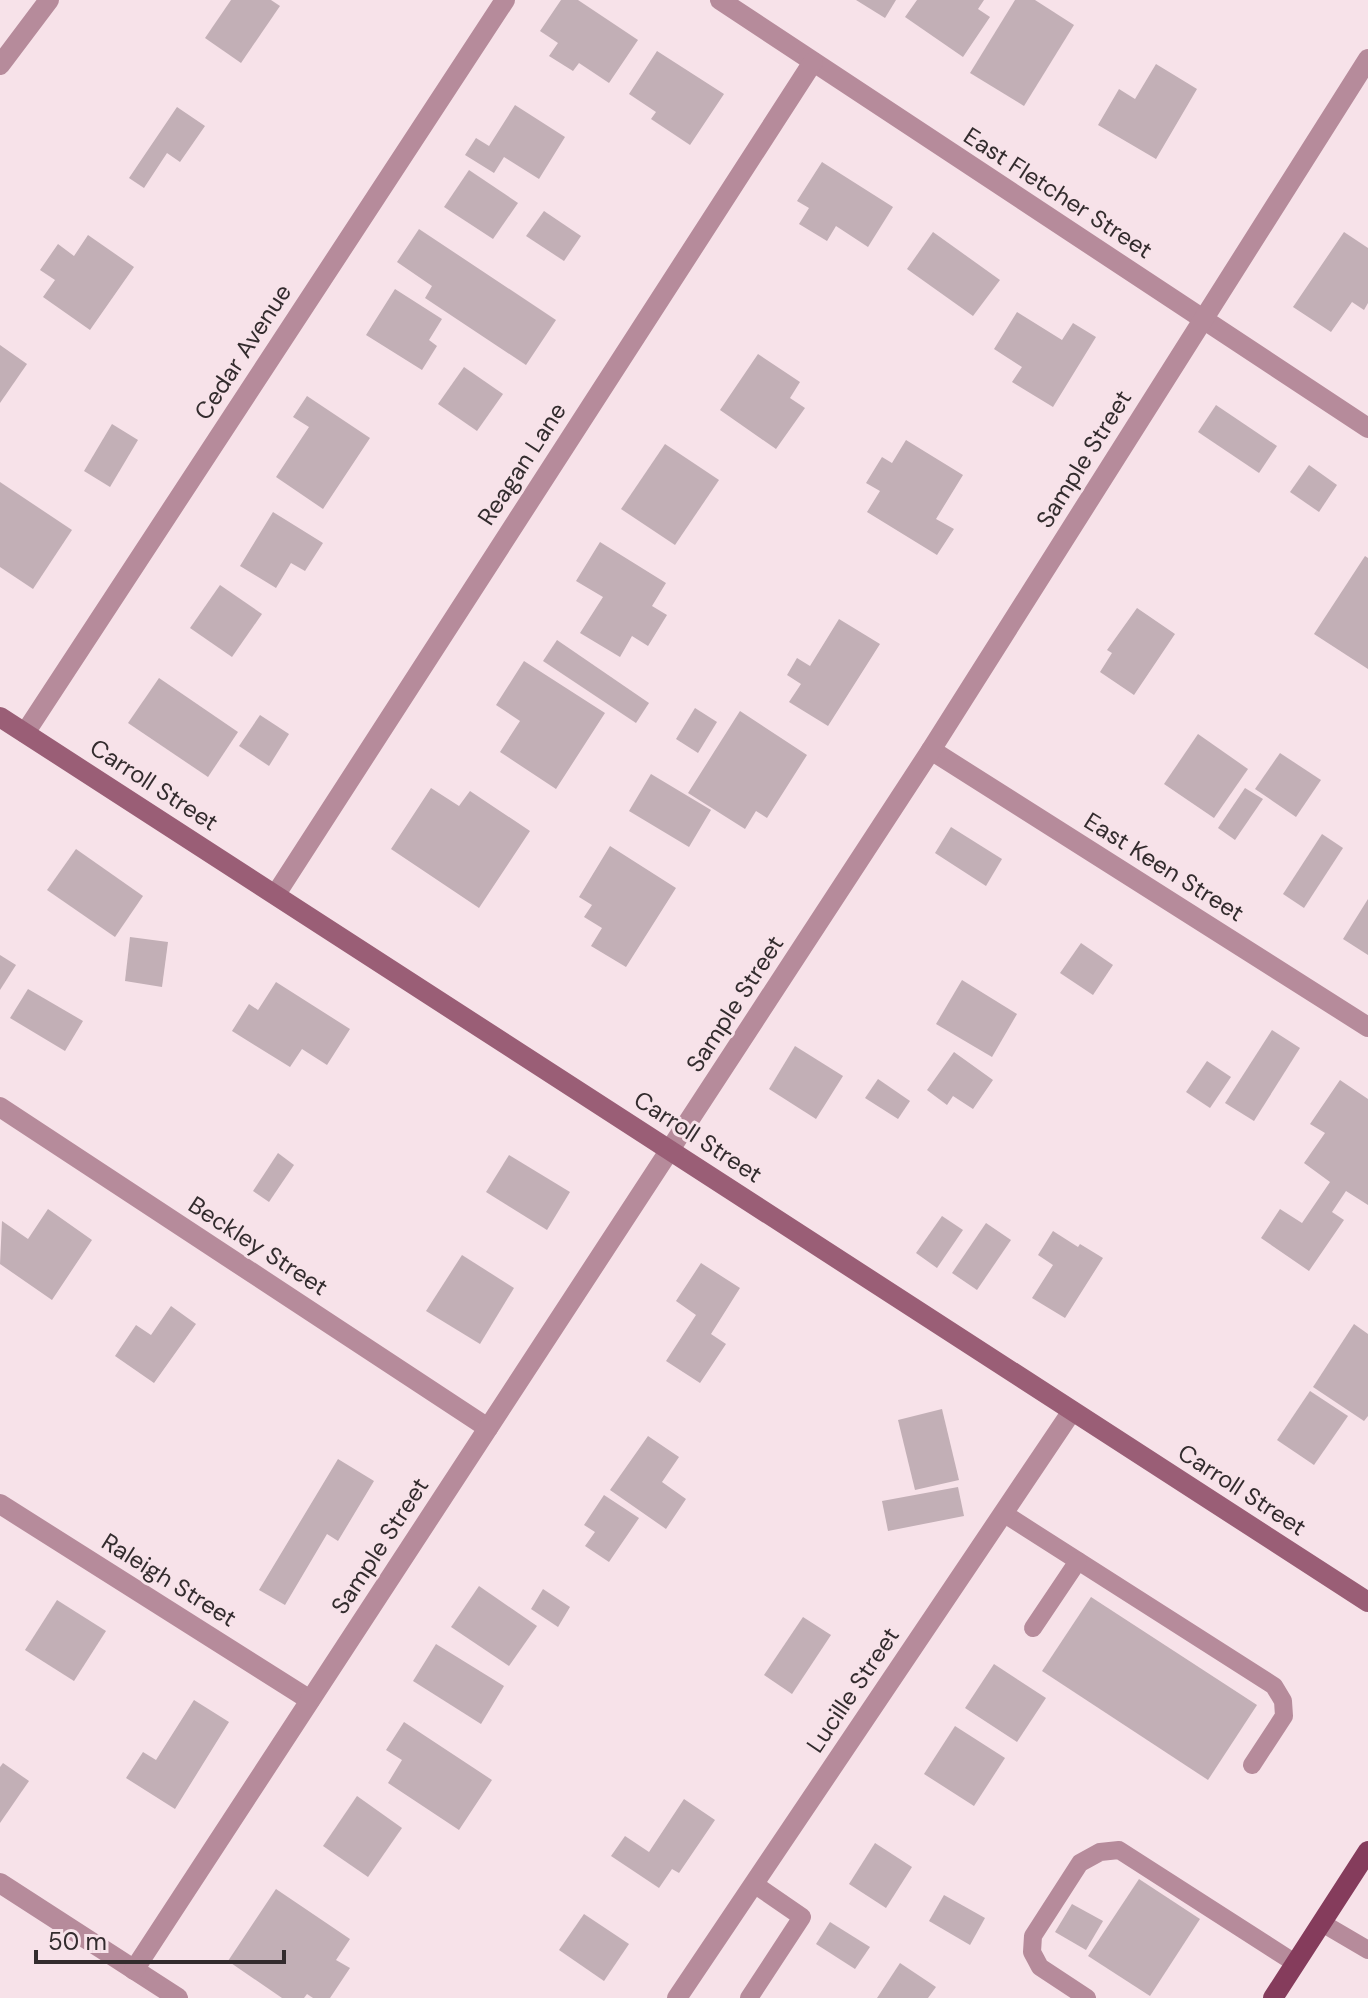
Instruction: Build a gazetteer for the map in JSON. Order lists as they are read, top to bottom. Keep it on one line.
{"streets":{"main road":["Carroll Street"],"street":["East Fletcher Street","Cedar Avenue","Sample Street","Reagan Lane","East Keen Street","Beckley Street","Raleigh Street","Lucille Street"]},"crossings":[["East Fletcher Street","Sample Street"],["East Fletcher Street","Reagan Lane"],["Cedar Avenue","Carroll Street"],["Sample Street","Carroll Street"],["Sample Street","East Keen Street"],["Sample Street","Beckley Street"],["Sample Street","Raleigh Street"],["Reagan Lane","Carroll Street"],["Carroll Street","Lucille Street"]],"scale_bar":"50 m"}
